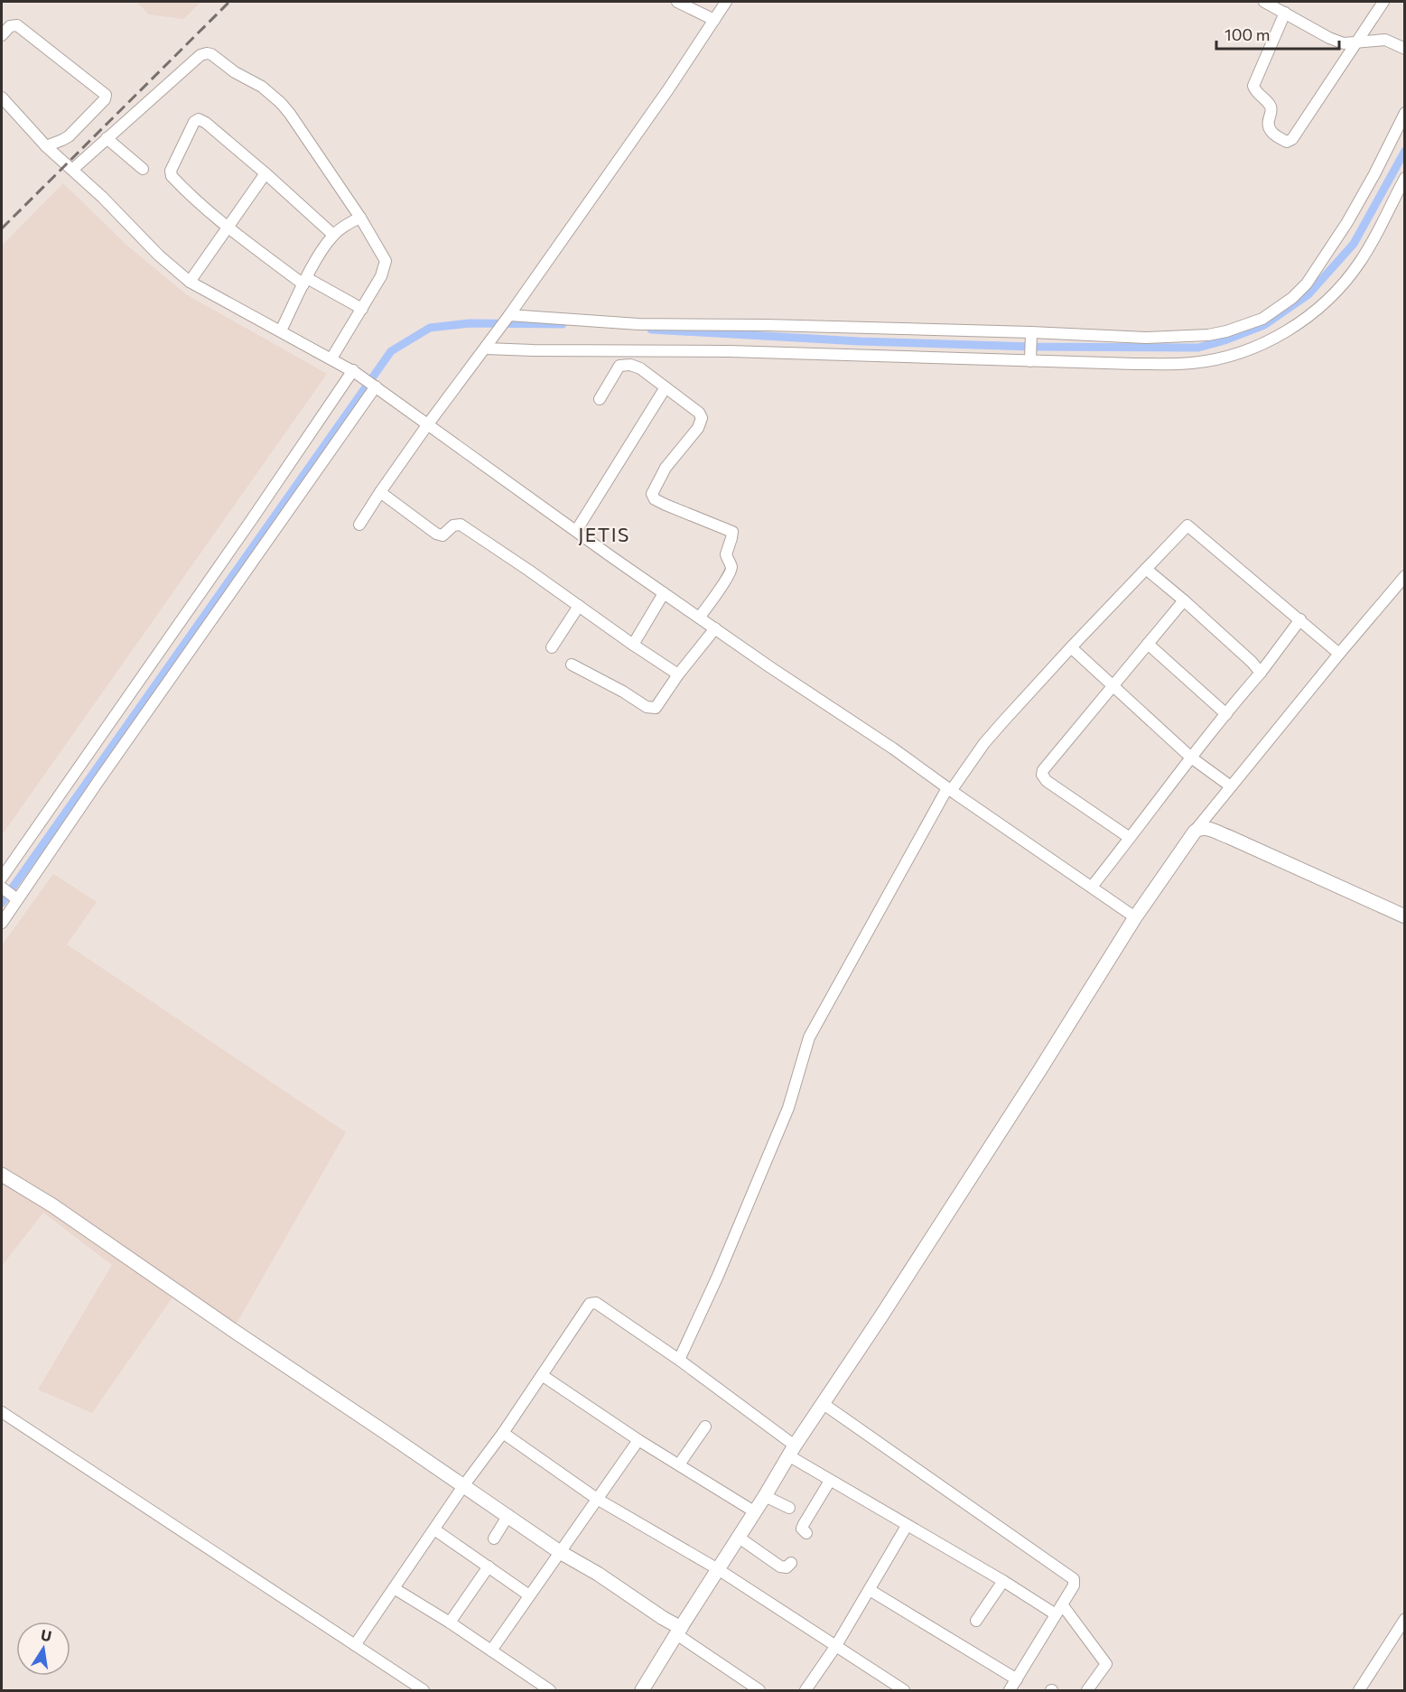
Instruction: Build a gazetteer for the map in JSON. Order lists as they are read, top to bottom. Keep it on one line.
{"districts":["JETIS"],"scale_bar":"100 m","north":"top"}
